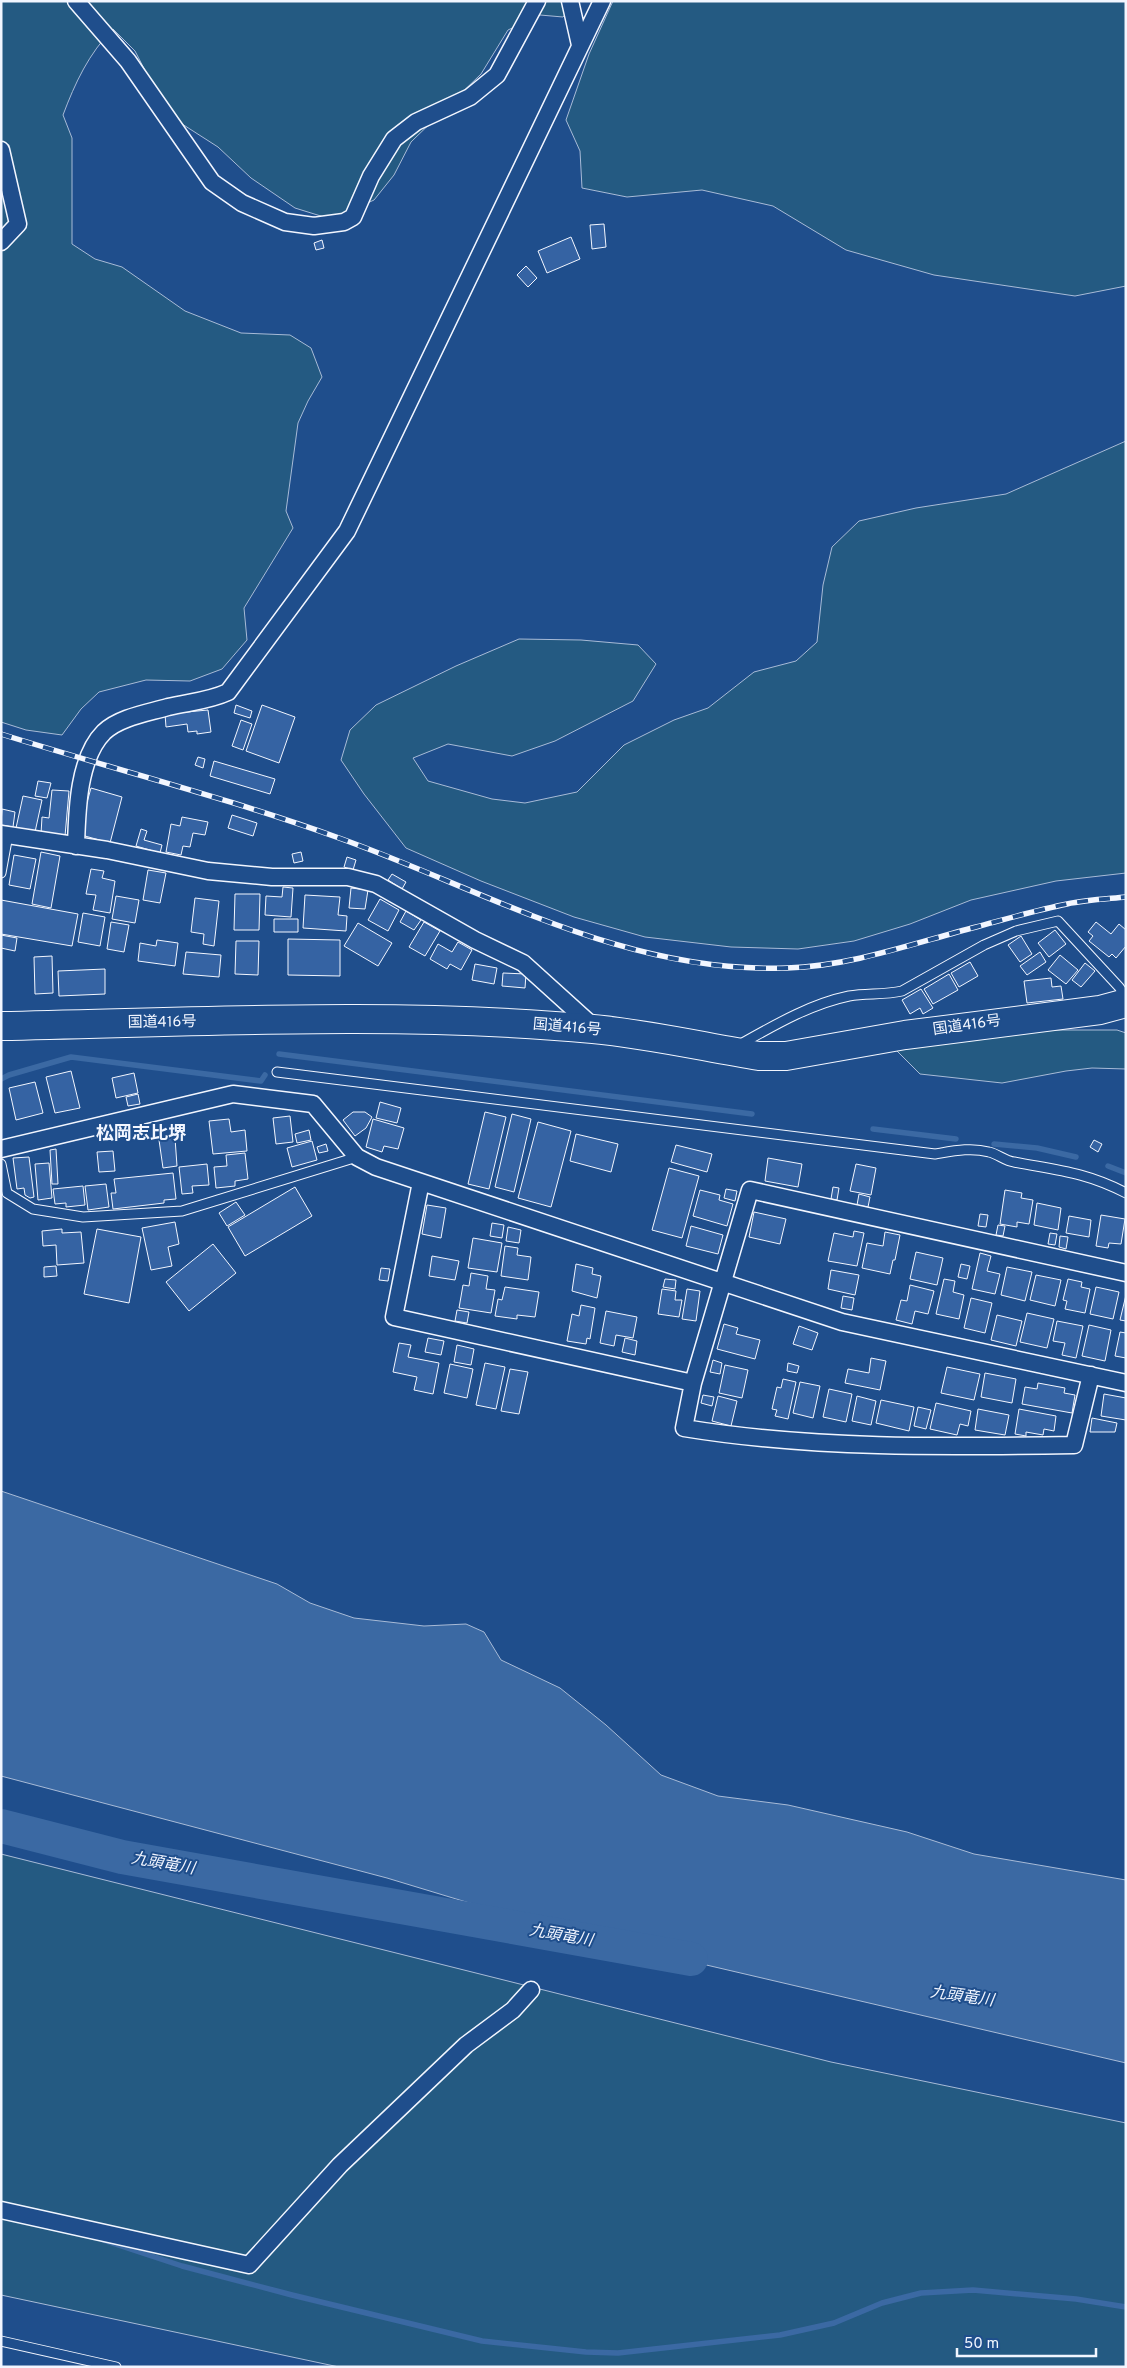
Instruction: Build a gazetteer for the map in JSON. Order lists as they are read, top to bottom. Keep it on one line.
{"streets":{"highway":["国道416号"]},"districts":["松岡志比堺"],"water":["九頭竜川"],"scale_bar":"50 m"}
